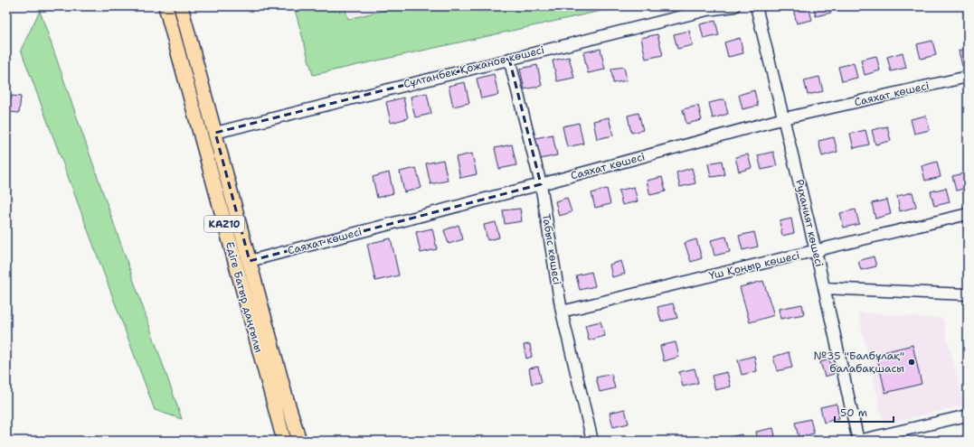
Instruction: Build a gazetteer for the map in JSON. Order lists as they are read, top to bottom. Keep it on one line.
{"streets":{"main road":["KAZ10","Едіге Батыр даңғылы"],"street":["Сұлтанбек Қожанов көшесі","Саяхат көшесі","Руханият көшесі","Табыс көшесі","Үш Қоңыр көшесі"]},"crossings":[["Сұлтанбек Қожанов көшесі","Табыс көшесі"],["Сұлтанбек Қожанов көшесі","Едіге Батыр даңғылы"],["Саяхат көшесі","Руханият көшесі"],["Саяхат көшесі","Табыс көшесі"],["Саяхат көшесі","Едіге Батыр даңғылы"],["Руханият көшесі","Үш Қоңыр көшесі"],["Табыс көшесі","Үш Қоңыр көшесі"]],"places":["№35 \"Балбұлақ\" балабақшасы"],"scale_bar":"50 m"}
